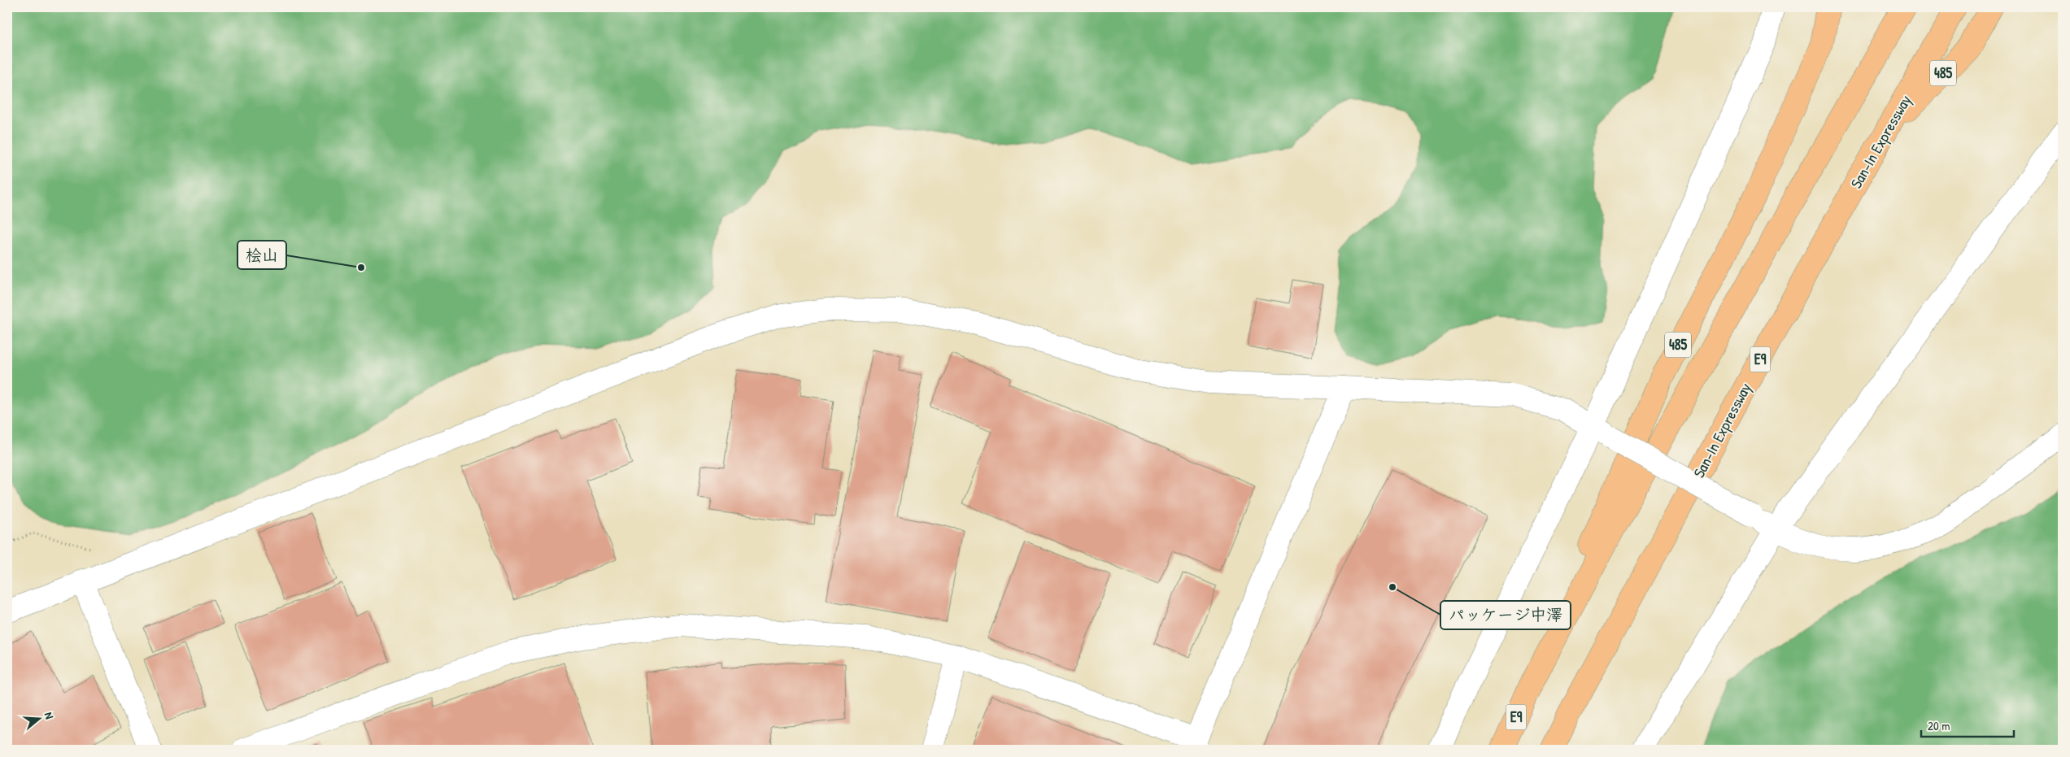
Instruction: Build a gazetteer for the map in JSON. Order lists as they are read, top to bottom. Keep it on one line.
{"streets":{"highway":["485","San-In Expressway","E9"]},"crossings":[["485","San-In Expressway"],["485","E9"]],"places":["桧山","パッケージ中澤"],"scale_bar":"20 m","north":"right"}
